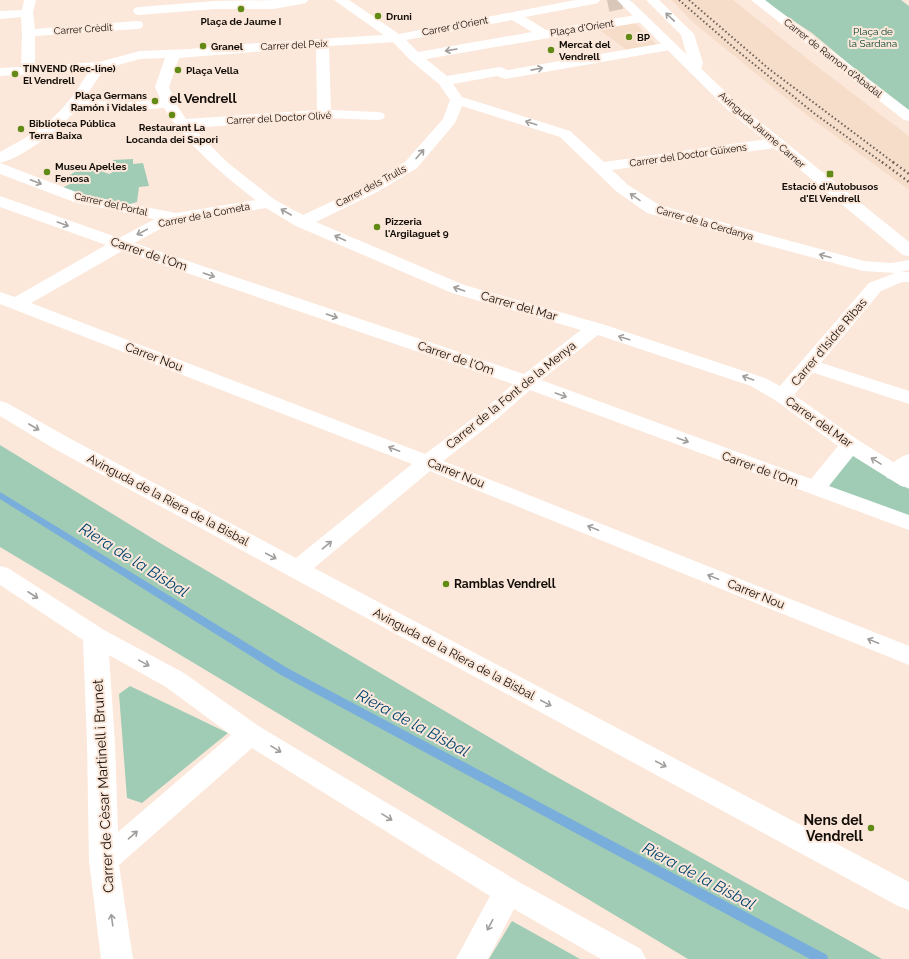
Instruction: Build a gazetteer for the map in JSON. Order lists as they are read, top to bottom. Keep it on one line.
{"streets":{"street":["Carrer d'Orient","Plaça d'Orient","Carrer Crèdit","Carrer del Peix","Carrer de Ramon d'Abadal","Carrer del Doctor Olivé","Avinguda Jaume Carner","Carrer del Doctor Güixens","Carrer dels Trulls","Carrer del Portal","Carrer de la Cometa","Carrer de la Cerdanya","Carrer de l'Om","Carrer del Mar","Carrer d'Isidre Ribas","Carrer Nou","Carrer de la Font de la Menya","Avinguda de la Riera de la Bisbal","Carrer de Cèsar Martinell i Brunet"]},"crossings":[["Carrer d'Orient","Plaça d'Orient"],["Carrer d'Orient","Carrer del Peix"],["Plaça d'Orient","Avinguda Jaume Carner"],["Carrer del Peix","Carrer del Mar"],["Carrer del Doctor Olivé","Carrer del Mar"],["Avinguda Jaume Carner","Carrer del Doctor Güixens"],["Carrer del Doctor Güixens","Carrer de la Cerdanya"],["Carrer dels Trulls","Carrer de la Cerdanya"],["Carrer dels Trulls","Carrer del Mar"],["Carrer del Portal","Carrer de la Cometa"],["Carrer de la Cometa","Carrer de l'Om"],["Carrer de la Cometa","Carrer del Mar"],["Carrer de la Cometa","Carrer Nou"],["Carrer de la Cerdanya","Carrer d'Isidre Ribas"],["Carrer de l'Om","Carrer de la Font de la Menya"],["Carrer del Mar","Carrer d'Isidre Ribas"],["Carrer del Mar","Carrer de la Font de la Menya"],["Carrer Nou","Carrer de la Font de la Menya"],["Carrer de la Font de la Menya","Avinguda de la Riera de la Bisbal"]],"one_way":["Carrer dels Trulls","Carrer de la Cerdanya","Carrer de l'Om","Carrer del Mar","Carrer Nou","Carrer de la Font de la Menya"],"districts":["el Vendrell"],"water":["Riera de la Bisbal"],"parks":["Plaça de la Sardana"],"places":{"other":["Plaça de Jaume I","Druni","BP","Granel","Mercat del Vendrell","Plaça Vella","TINVEND (Rec-line) El Vendrell","Plaça Germans Ramón i Vidales","Restaurant La Locanda dei Sapori","Biblioteca Pública Terra Baixa","Museu Apel·les Fenosa","Pizzeria l'Argilaguet 9","Ramblas Vendrell","Nens del Vendrell"],"transit":["Estació d'Autobusos d'El Vendrell"]}}
